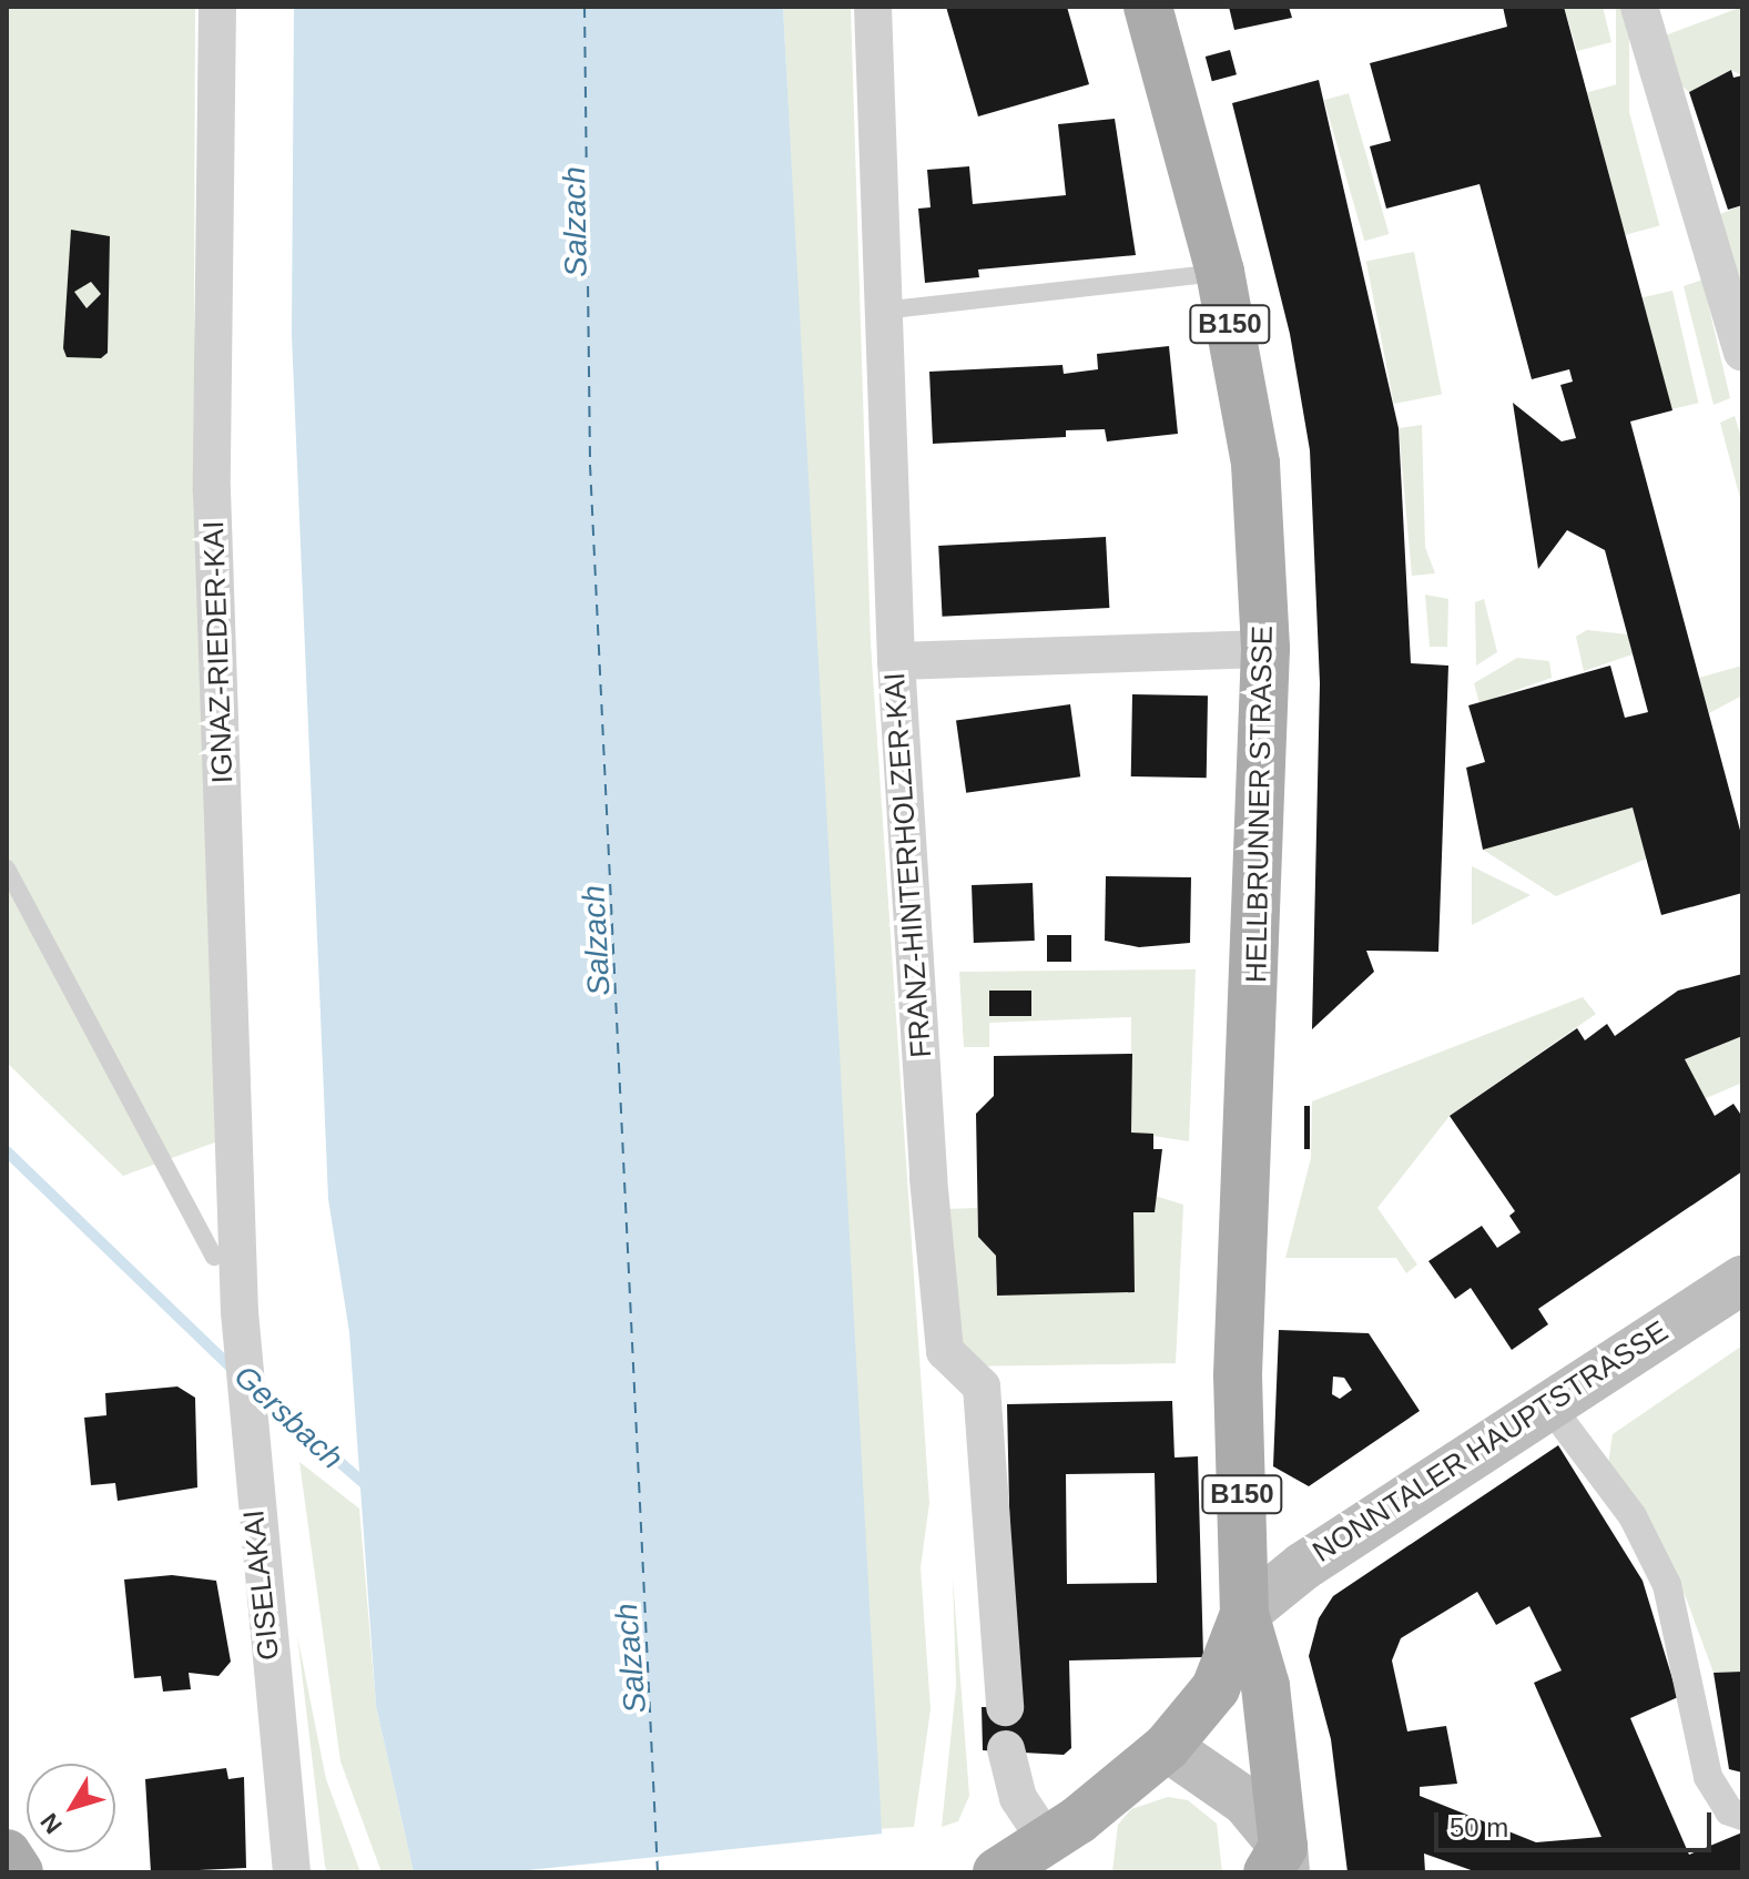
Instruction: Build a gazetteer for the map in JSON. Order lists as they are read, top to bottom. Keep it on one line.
{"streets":{"main road":["B150","HELLBRUNNER STRASSE","NONNTALER HAUPTSTRASSE"],"street":["IGNAZ-RIEDER-KAI","FRANZ-HINTERHOLZER-KAI","GISELAKAI"]},"crossings":[["B150","HELLBRUNNER STRASSE"],["B150","NONNTALER HAUPTSTRASSE"],["IGNAZ-RIEDER-KAI","GISELAKAI"],["HELLBRUNNER STRASSE","NONNTALER HAUPTSTRASSE"]],"water":["Salzach","Gersbach"],"scale_bar":"50 m","north":"bottom left"}
